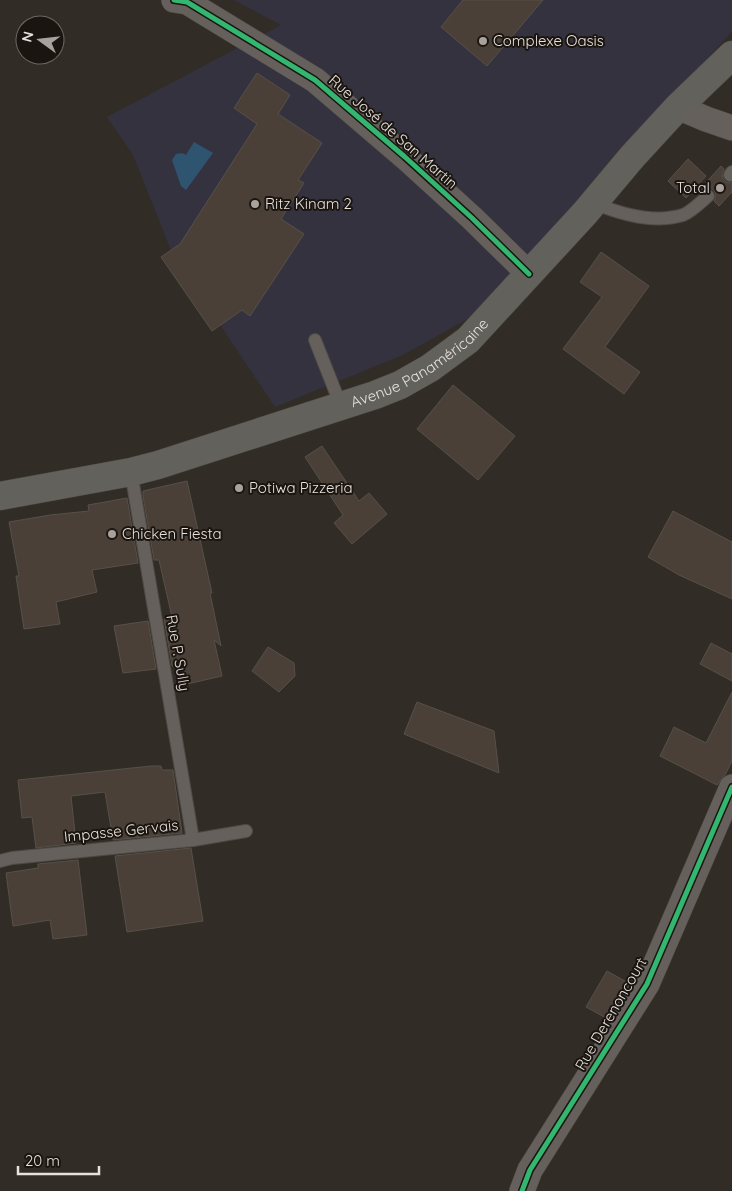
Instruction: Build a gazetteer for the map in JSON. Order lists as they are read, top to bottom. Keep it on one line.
{"streets":{"main road":["Avenue Panaméricaine"],"street":["Rue José de San Martin","Rue Derenoncourt"],"lane":["Rue P. Sully","Impasse Gervais"]},"crossings":[["Rue José de San Martin","Avenue Panaméricaine"],["Avenue Panaméricaine","Rue P. Sully"],["Rue P. Sully","Impasse Gervais"]],"places":["Complexe Oasis","Total","Ritz Kinam 2","Potiwa Pizzeria","Chicken Fiesta"],"scale_bar":"20 m","north":"left"}
